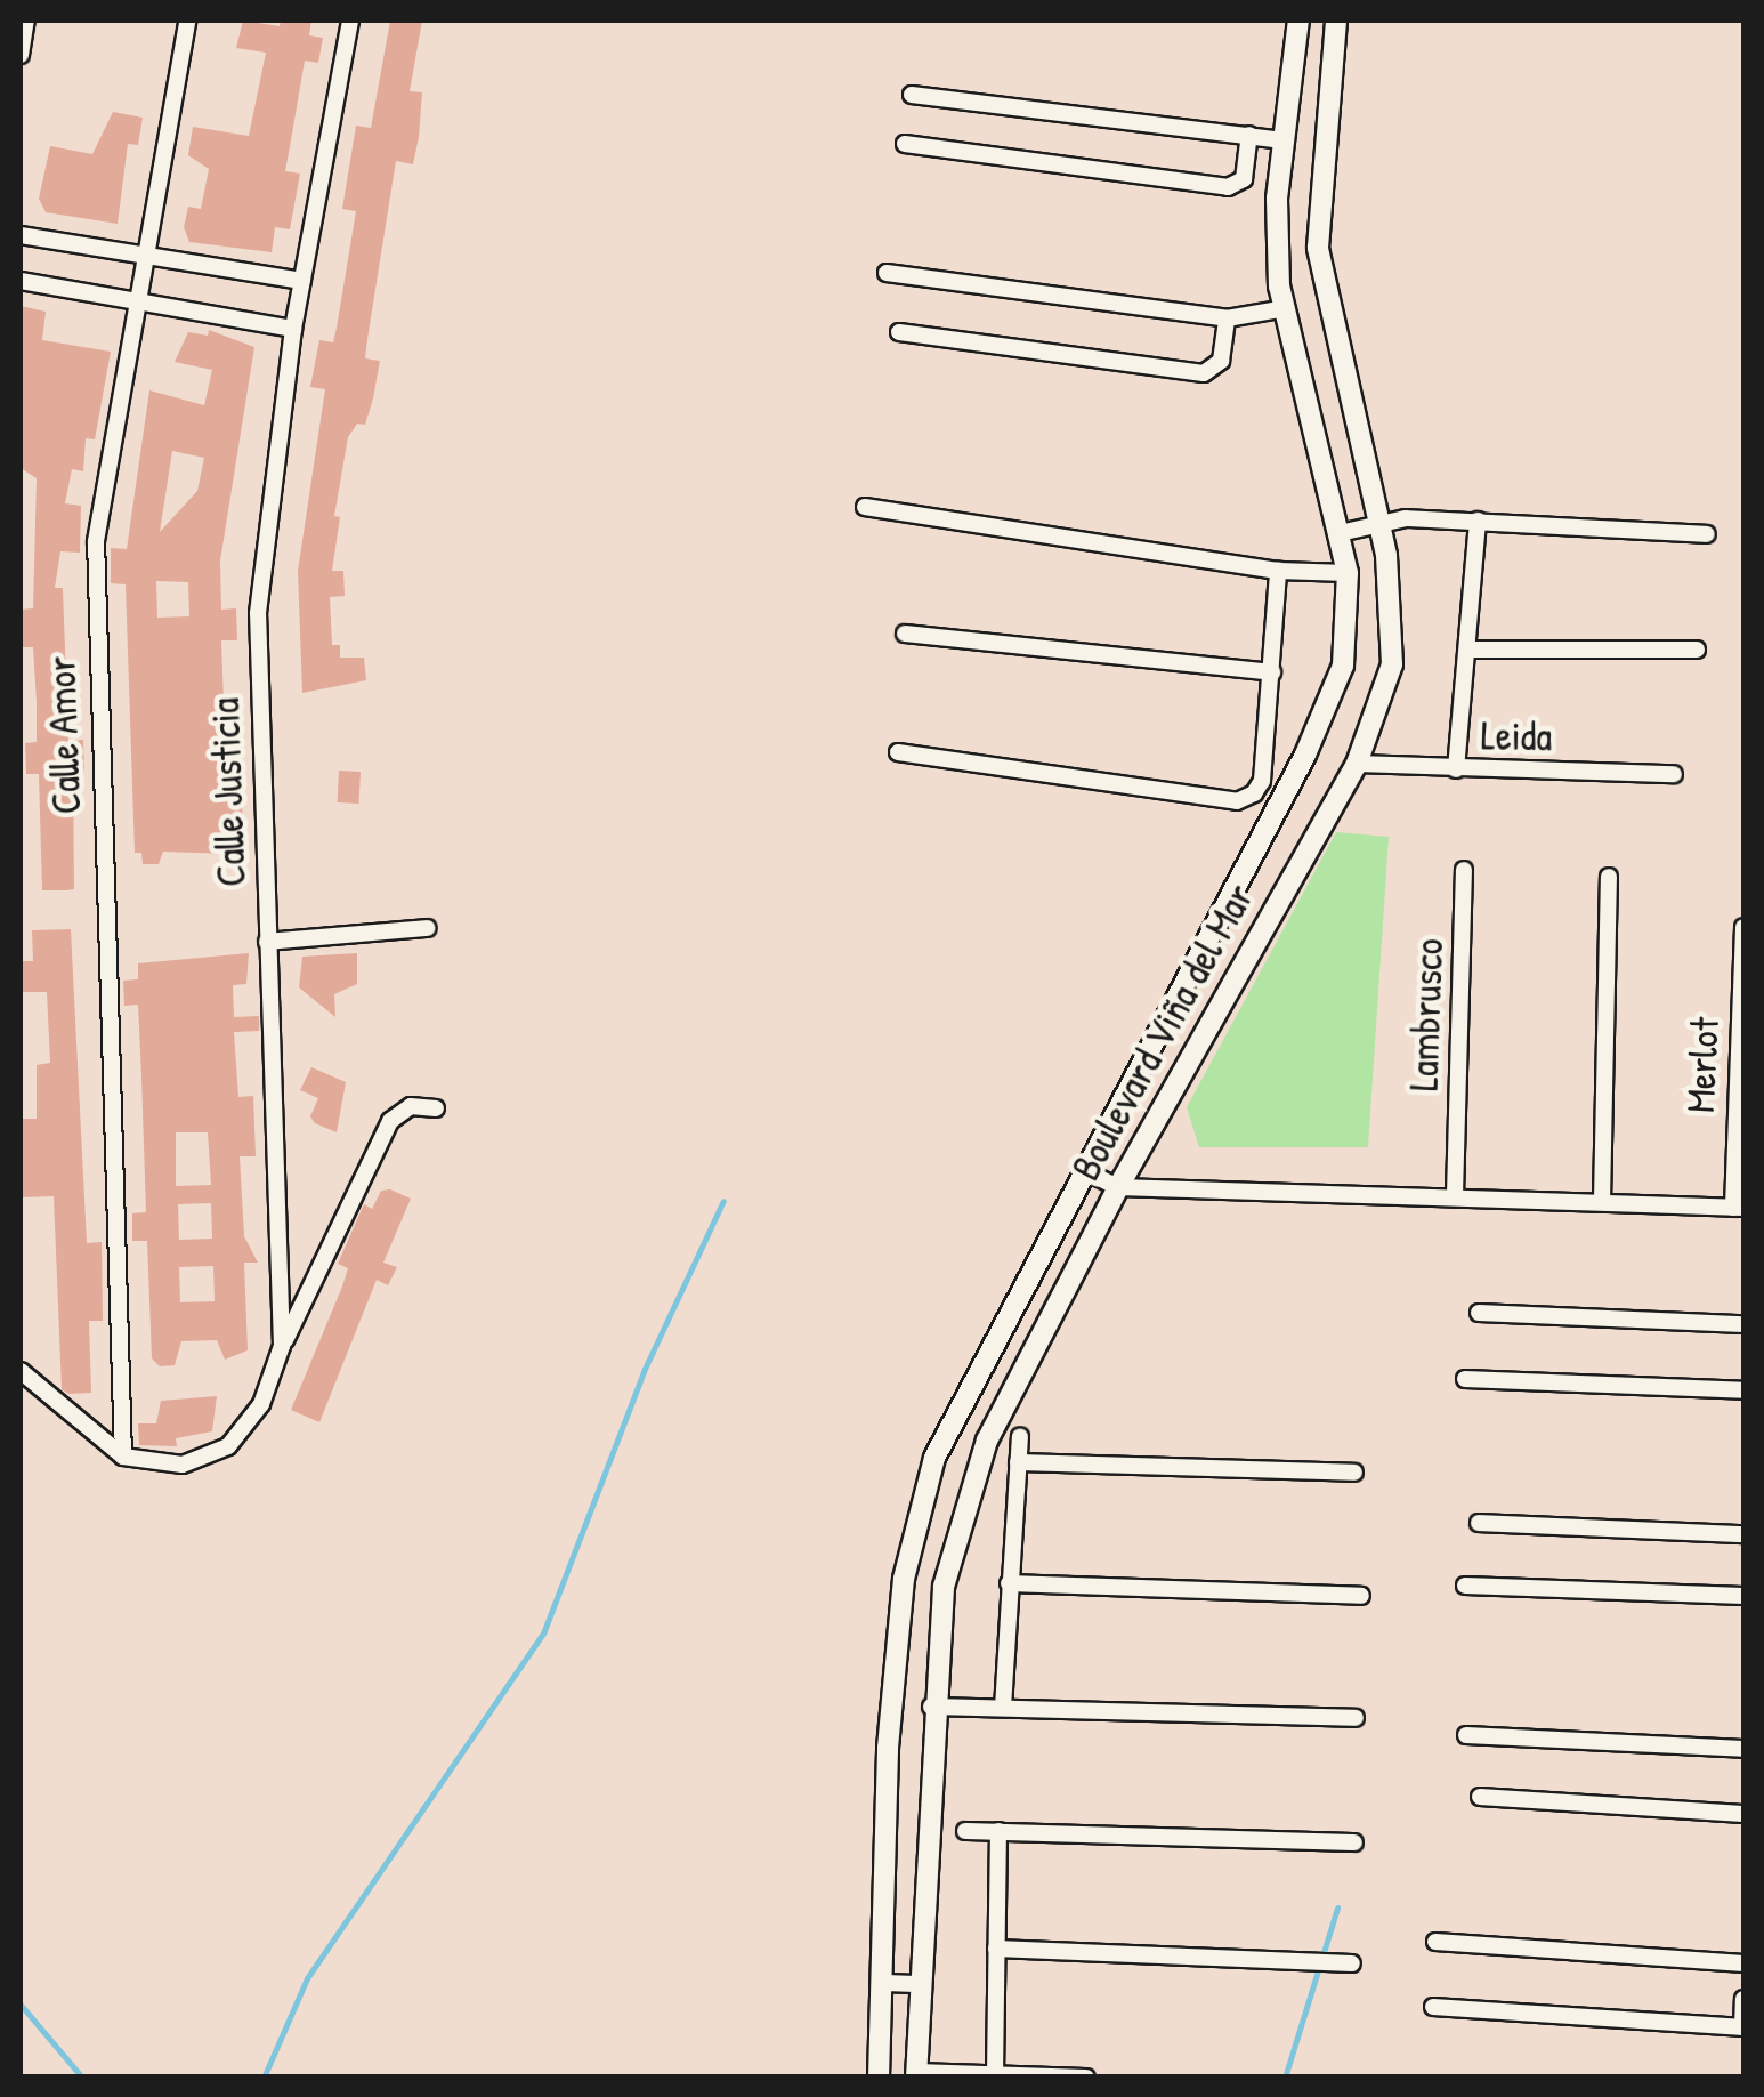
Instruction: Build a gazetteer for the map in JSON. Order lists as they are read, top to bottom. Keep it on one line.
{"streets":{"street":["Calle Amor","Leida","Calle Justicia","Lambrusco","Boulevard Viña del Mar","Merlot"]},"crossings":[["Calle Amor","Calle Justicia"],["Leida","Boulevard Viña del Mar"]]}
